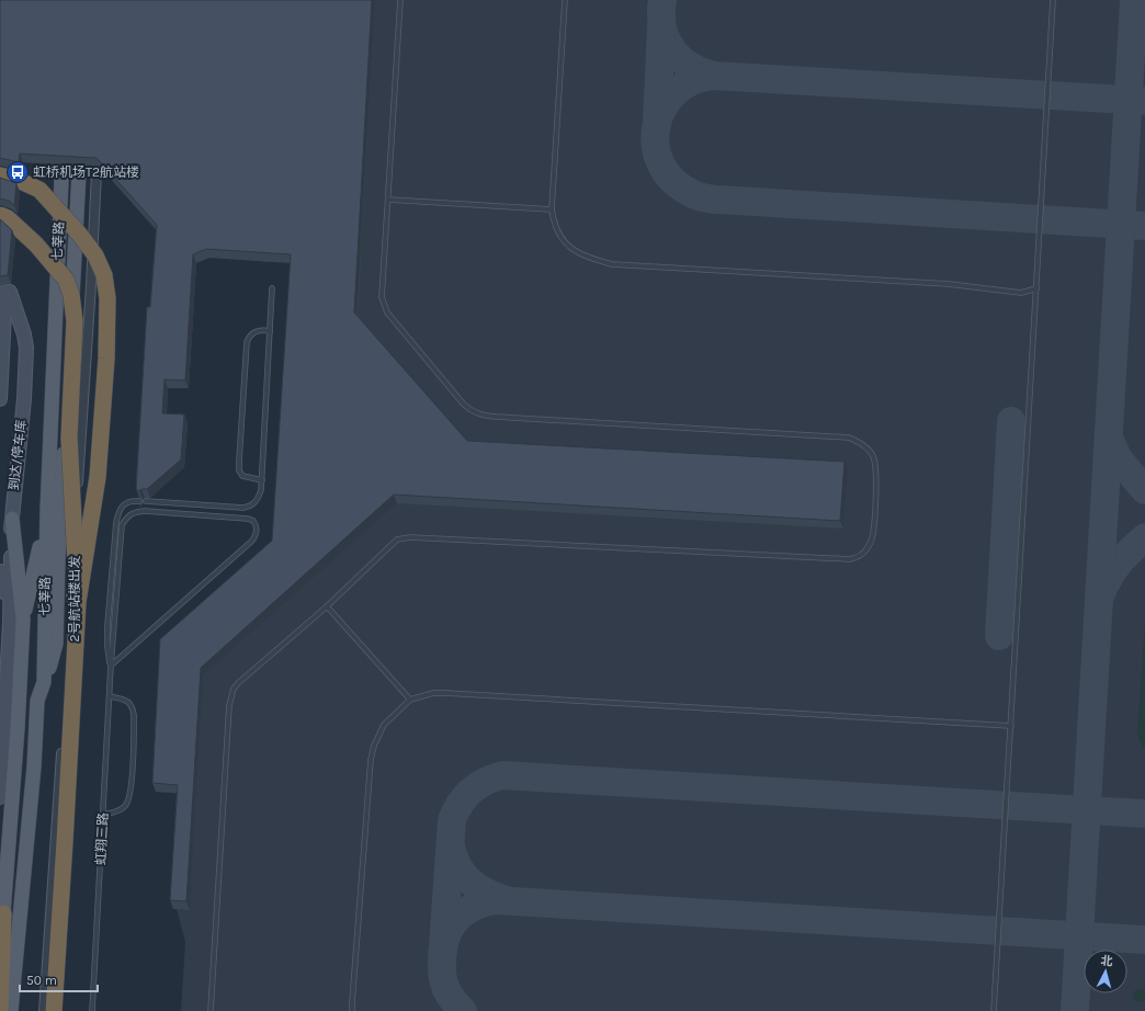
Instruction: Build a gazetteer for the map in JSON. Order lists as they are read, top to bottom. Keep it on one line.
{"streets":{"highway":["2号航站楼出发"],"main road":["七莘路","到达/停车库"],"lane":["虹翔三路"]},"places":{"bus stop":["虹桥机场T2航站楼"]},"scale_bar":"50 m","north":"top"}
